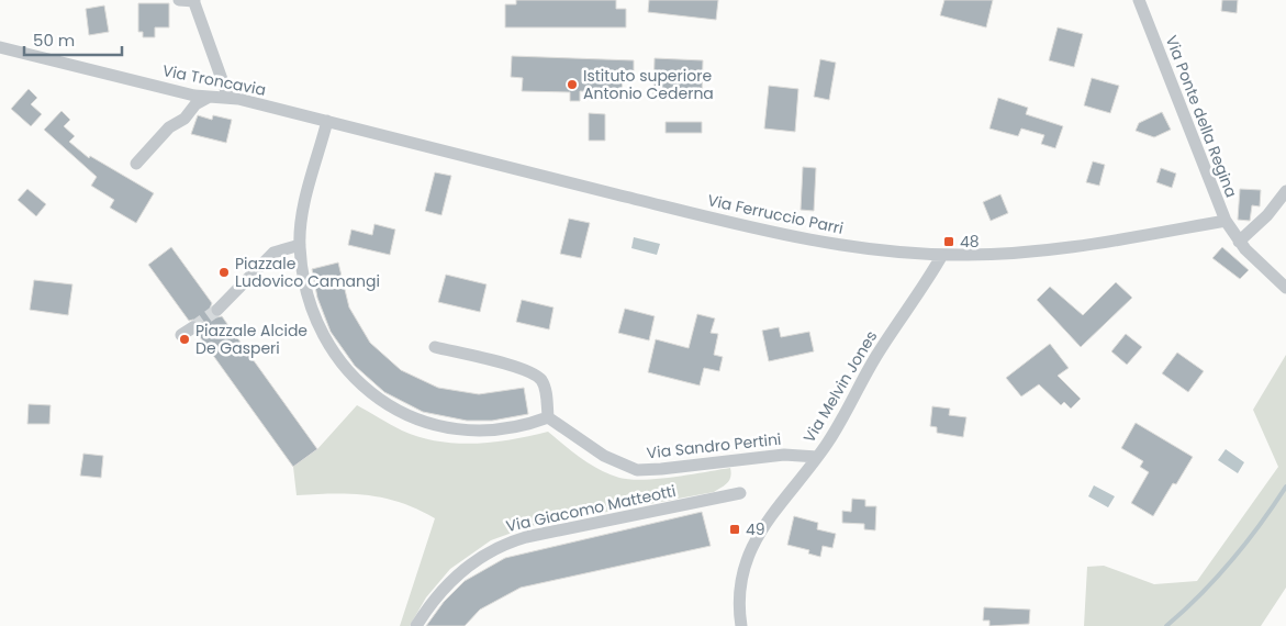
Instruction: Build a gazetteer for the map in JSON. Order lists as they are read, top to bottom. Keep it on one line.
{"streets":{"street":["Via Troncavia","Via Ponte della Regina","Via Ferruccio Parri","Via Melvin Jones","Via Sandro Pertini","Via Giacomo Matteotti"]},"crossings":[["Via Troncavia","Via Ferruccio Parri"],["Via Ponte della Regina","Via Ferruccio Parri"],["Via Ferruccio Parri","Via Melvin Jones"],["Via Melvin Jones","Via Sandro Pertini"]],"places":{"other":["Istituto superiore Antonio Cederna","Piazzale Ludovico Camangi","Piazzale Alcide De Gasperi"],"transit":["48","49"]},"scale_bar":"50 m"}
